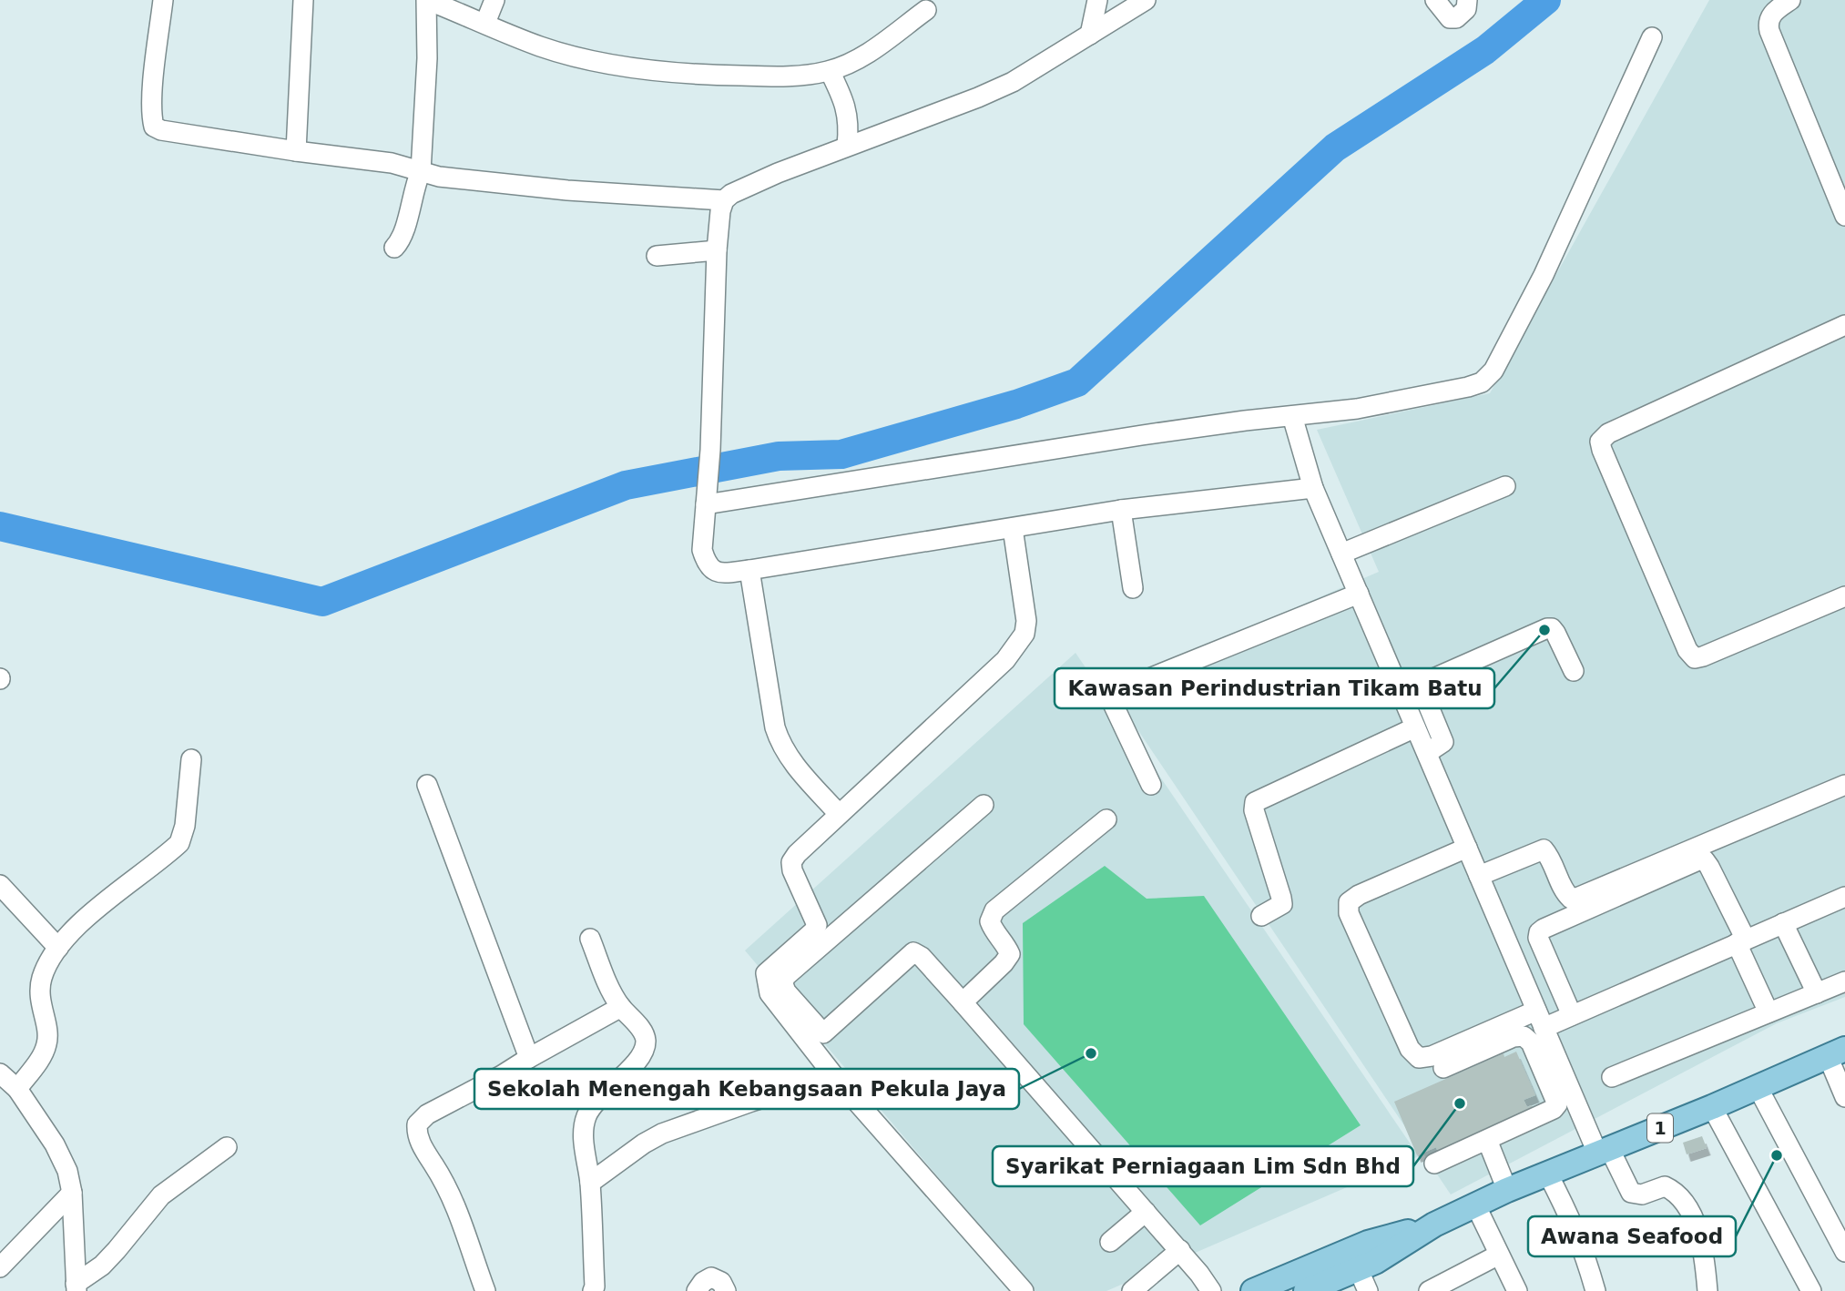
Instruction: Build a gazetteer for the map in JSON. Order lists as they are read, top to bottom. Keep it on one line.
{"streets":{"main road":["1"]},"places":["Kawasan Perindustrian Tikam Batu","Sekolah Menengah Kebangsaan Pekula Jaya","Syarikat Perniagaan Lim Sdn Bhd","Awana Seafood"]}
